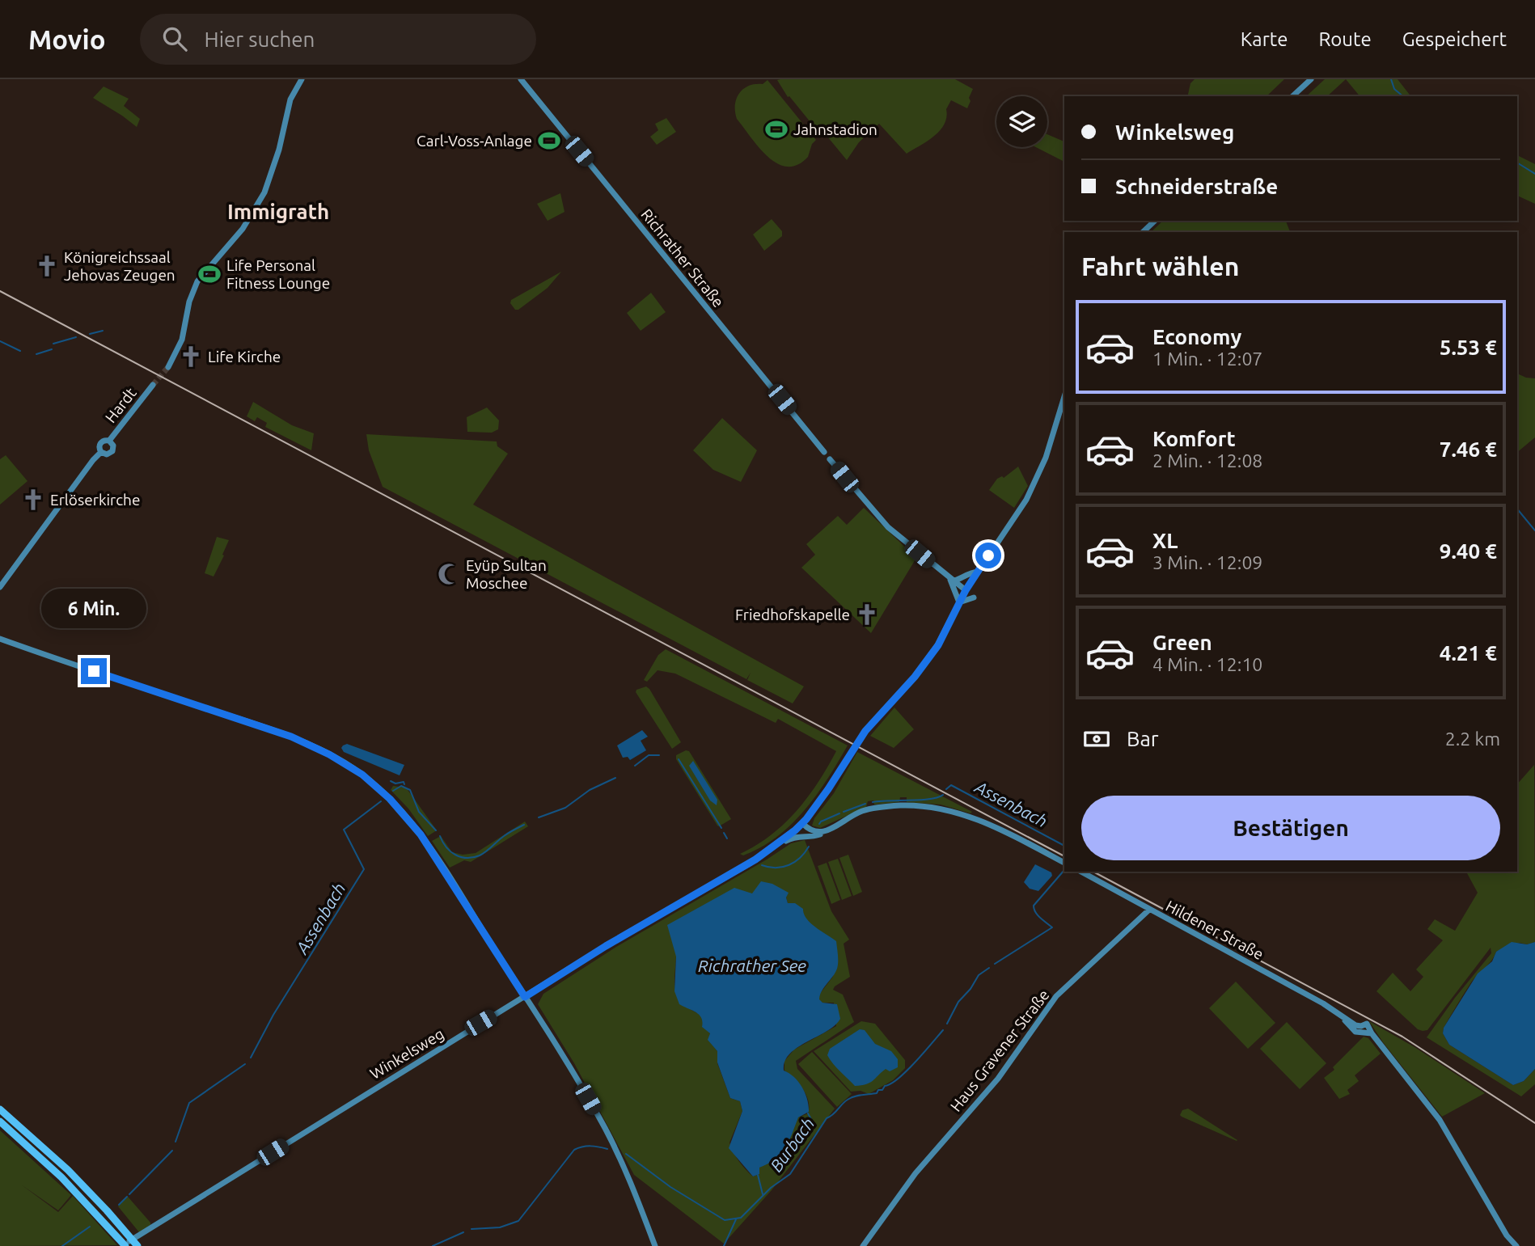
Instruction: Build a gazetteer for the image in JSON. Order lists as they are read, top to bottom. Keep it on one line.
{"streets":{"main road":["Richrather Straße","Hardt","Hildener Straße","Haus Gravener Straße","Winkelsweg"]},"crossings":[["Hildener Straße","Haus Gravener Straße"]],"districts":["Immigrath"],"water":["Assenbach","Richrather See","Burbach"],"places":{"sports":["Jahnstadion","Carl-Voss-Anlage","Life Personal Fitness Lounge"],"church":["Königreichssaal Jehovas Zeugen","Life Kirche","Erlöserkirche","Friedhofskapelle"],"mosque":["Eyüp Sultan Moschee"]},"page":{"header":"Movio","search":"Hier suchen","nav":["Karte","Route","Gespeichert"],"banner":["Winkelsweg","Schneiderstraße"],"heading":"Fahrt wählen","list":[{"name":"Economy","note":"1 Min. · 12:07","value":"5.53 €"},{"name":"Komfort","note":"2 Min. · 12:08","value":"7.46 €"},{"name":"XL","note":"3 Min. · 12:09","value":"9.40 €"},{"name":"Green","note":"4 Min. · 12:10","value":"4.21 €"}],"bubble":"6 Min.","pay":["Bar","2.2 km"],"buttons":"Bestätigen"}}
